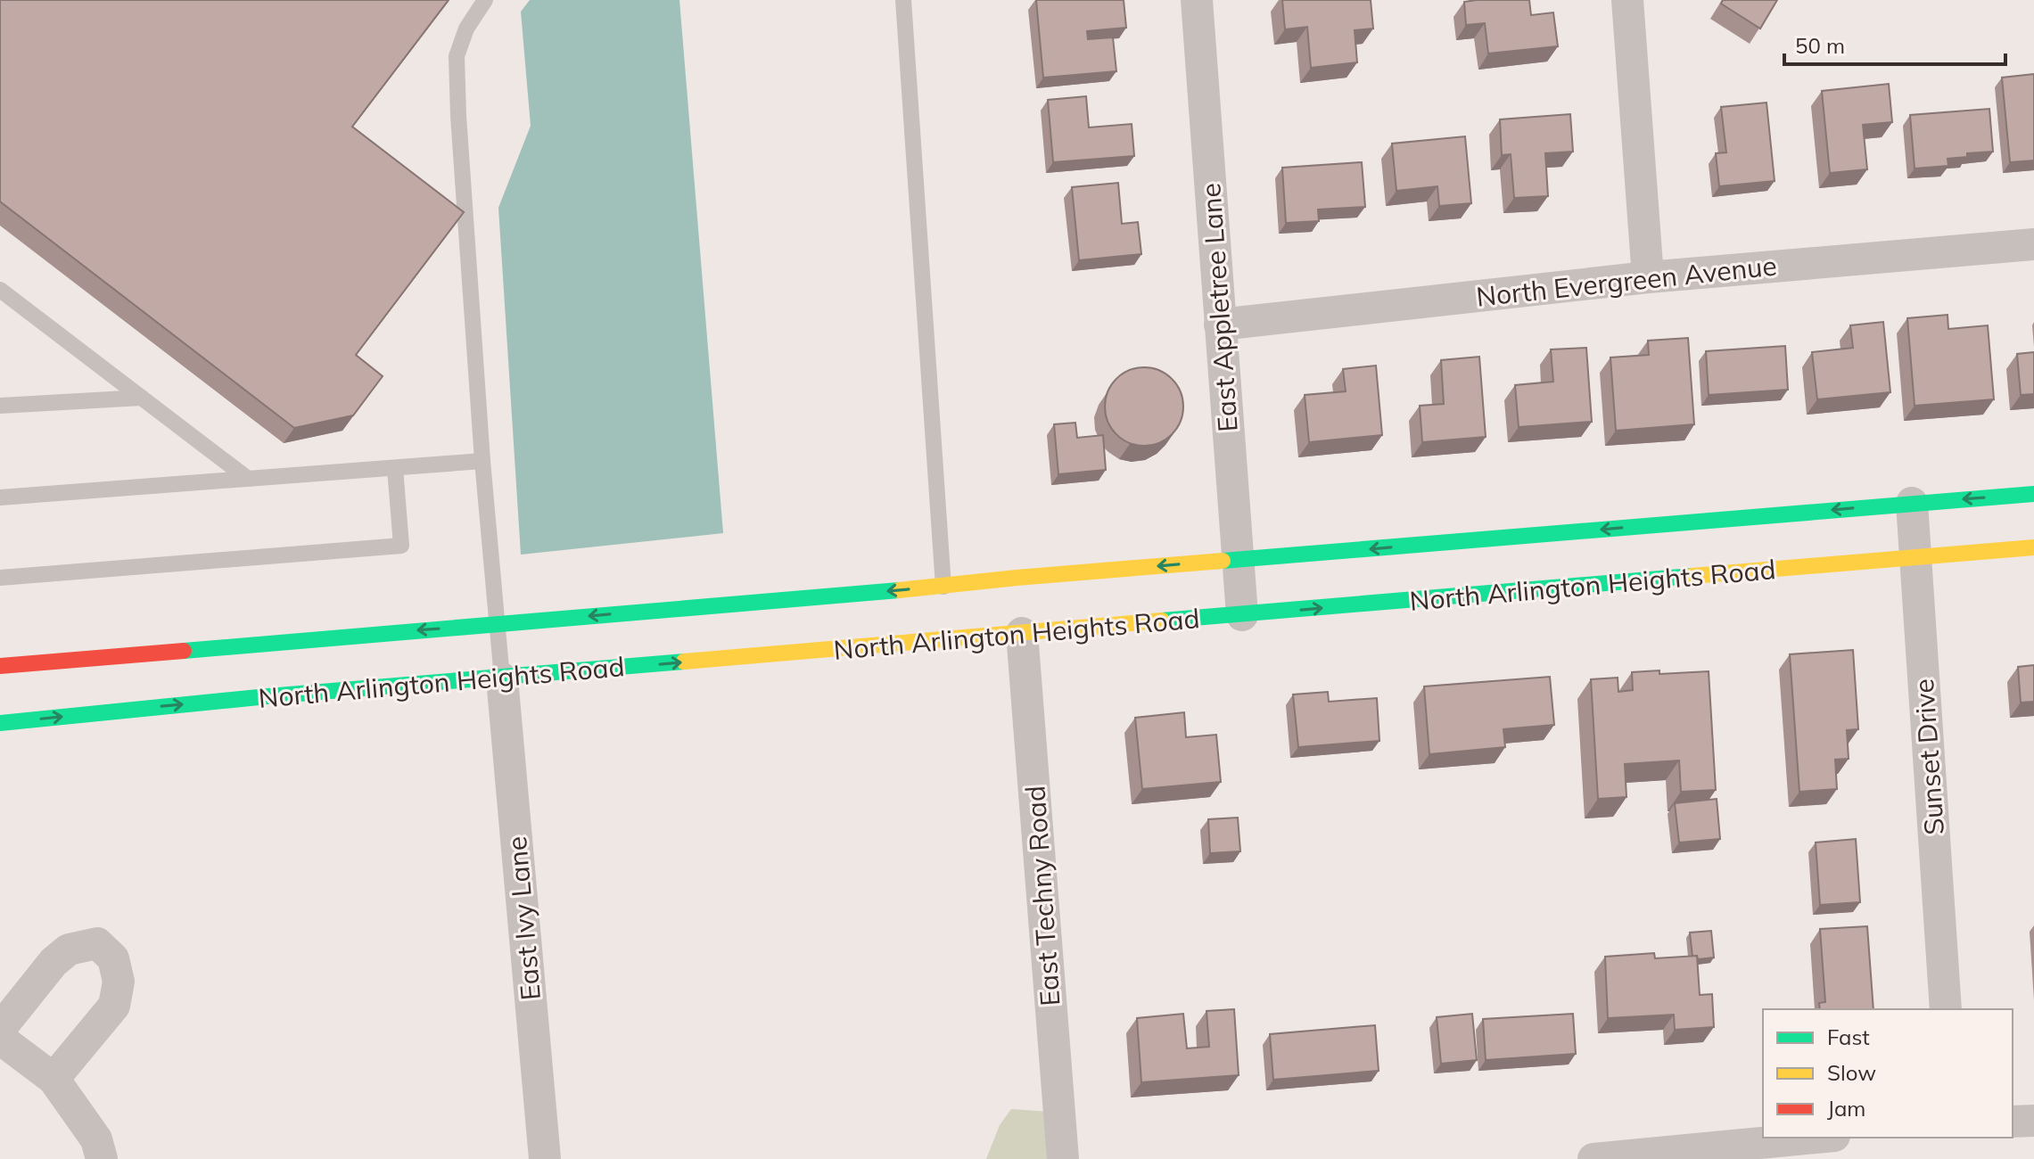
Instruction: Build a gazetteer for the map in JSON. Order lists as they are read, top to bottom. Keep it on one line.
{"streets":{"main road":["North Arlington Heights Road"],"street":["North Evergreen Avenue","East Appletree Lane","Sunset Drive","East Techny Road","East Ivy Lane"]},"crossings":[["North Evergreen Avenue","East Appletree Lane"],["East Appletree Lane","North Arlington Heights Road"],["North Arlington Heights Road","Sunset Drive"],["North Arlington Heights Road","East Techny Road"],["North Arlington Heights Road","East Ivy Lane"]],"legend":["Fast","Slow","Jam"],"scale_bar":"50 m"}
